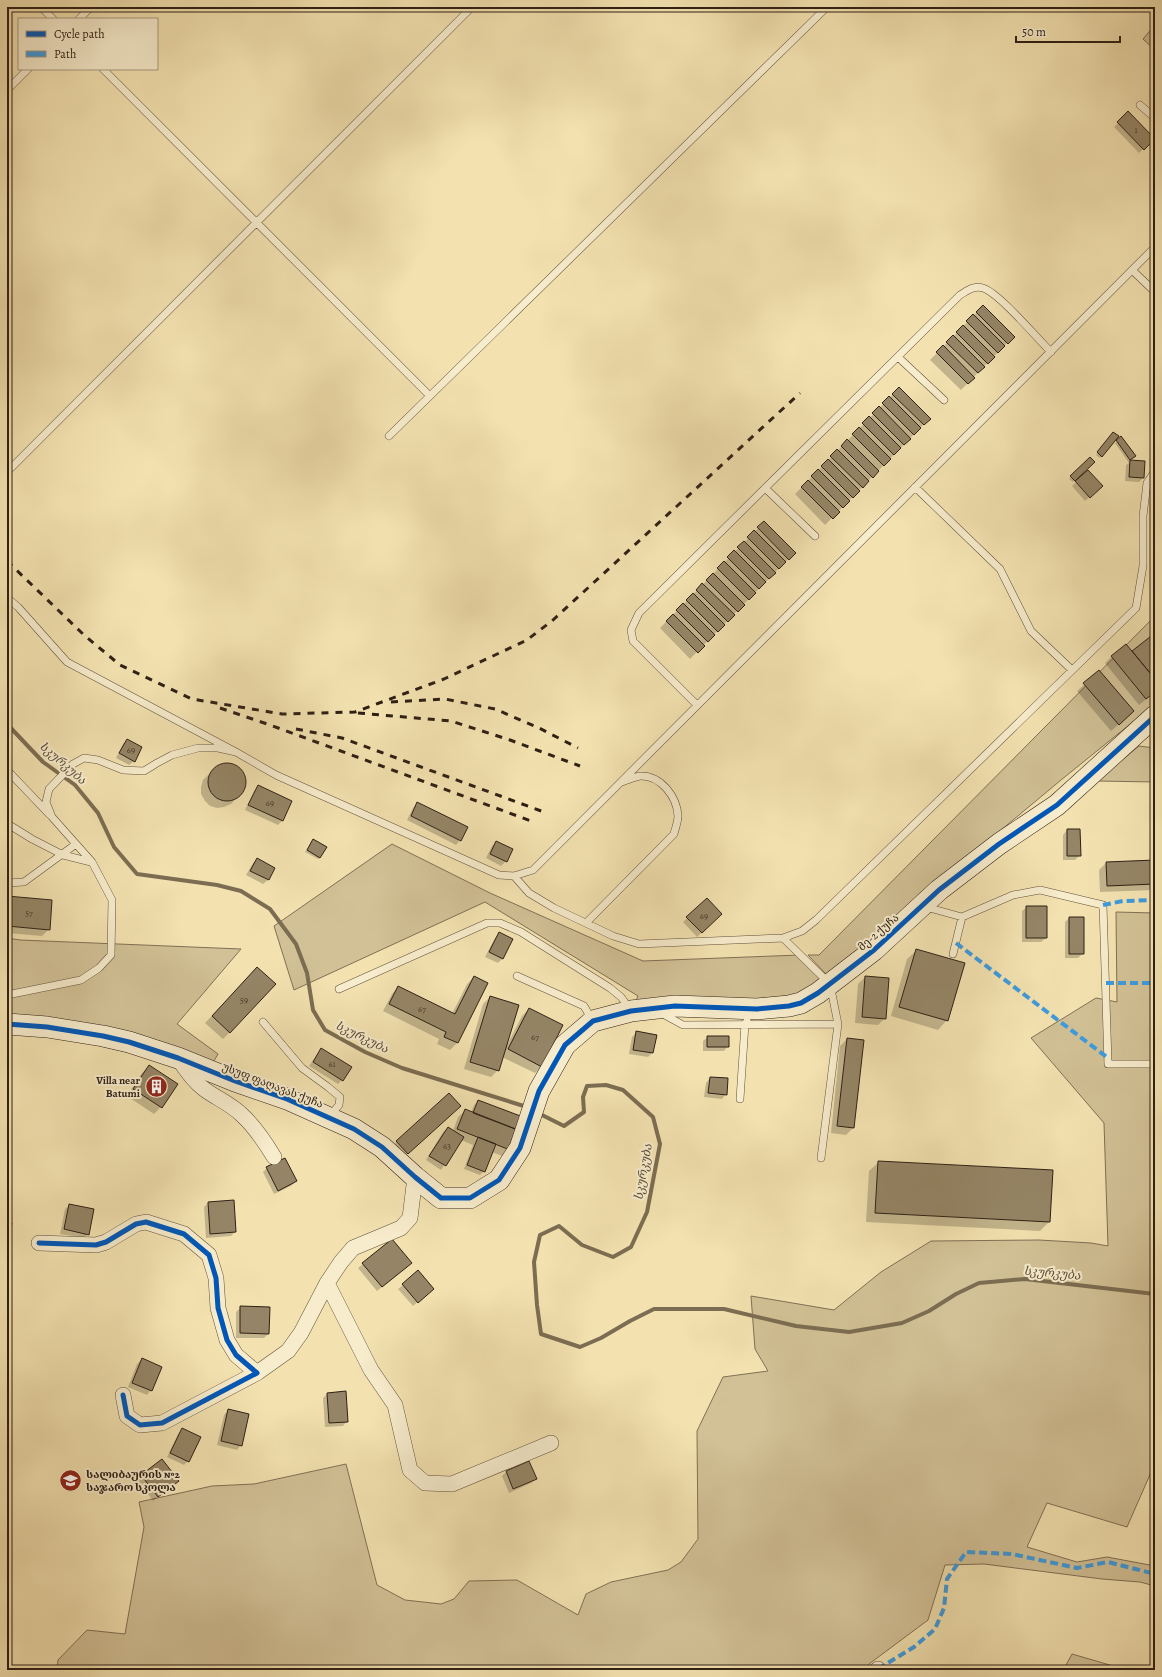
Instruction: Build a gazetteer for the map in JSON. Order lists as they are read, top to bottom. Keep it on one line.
{"streets":{"street":["მე-2 ქუჩა","უსუფ ფაღავას ქუჩა"]},"crossings":[["მე-2 ქუჩა","უსუფ ფაღავას ქუჩა"]],"water":["სკურკუბა"],"places":{"building":["Villa near Batumi"],"school or university":["სალიბაურის №2 საჯარო სკოლა"]},"house_numbers":["1","69","69","57","69","59","67","67","61","63"],"legend":["Cycle path","Path"],"scale_bar":"50 m"}
